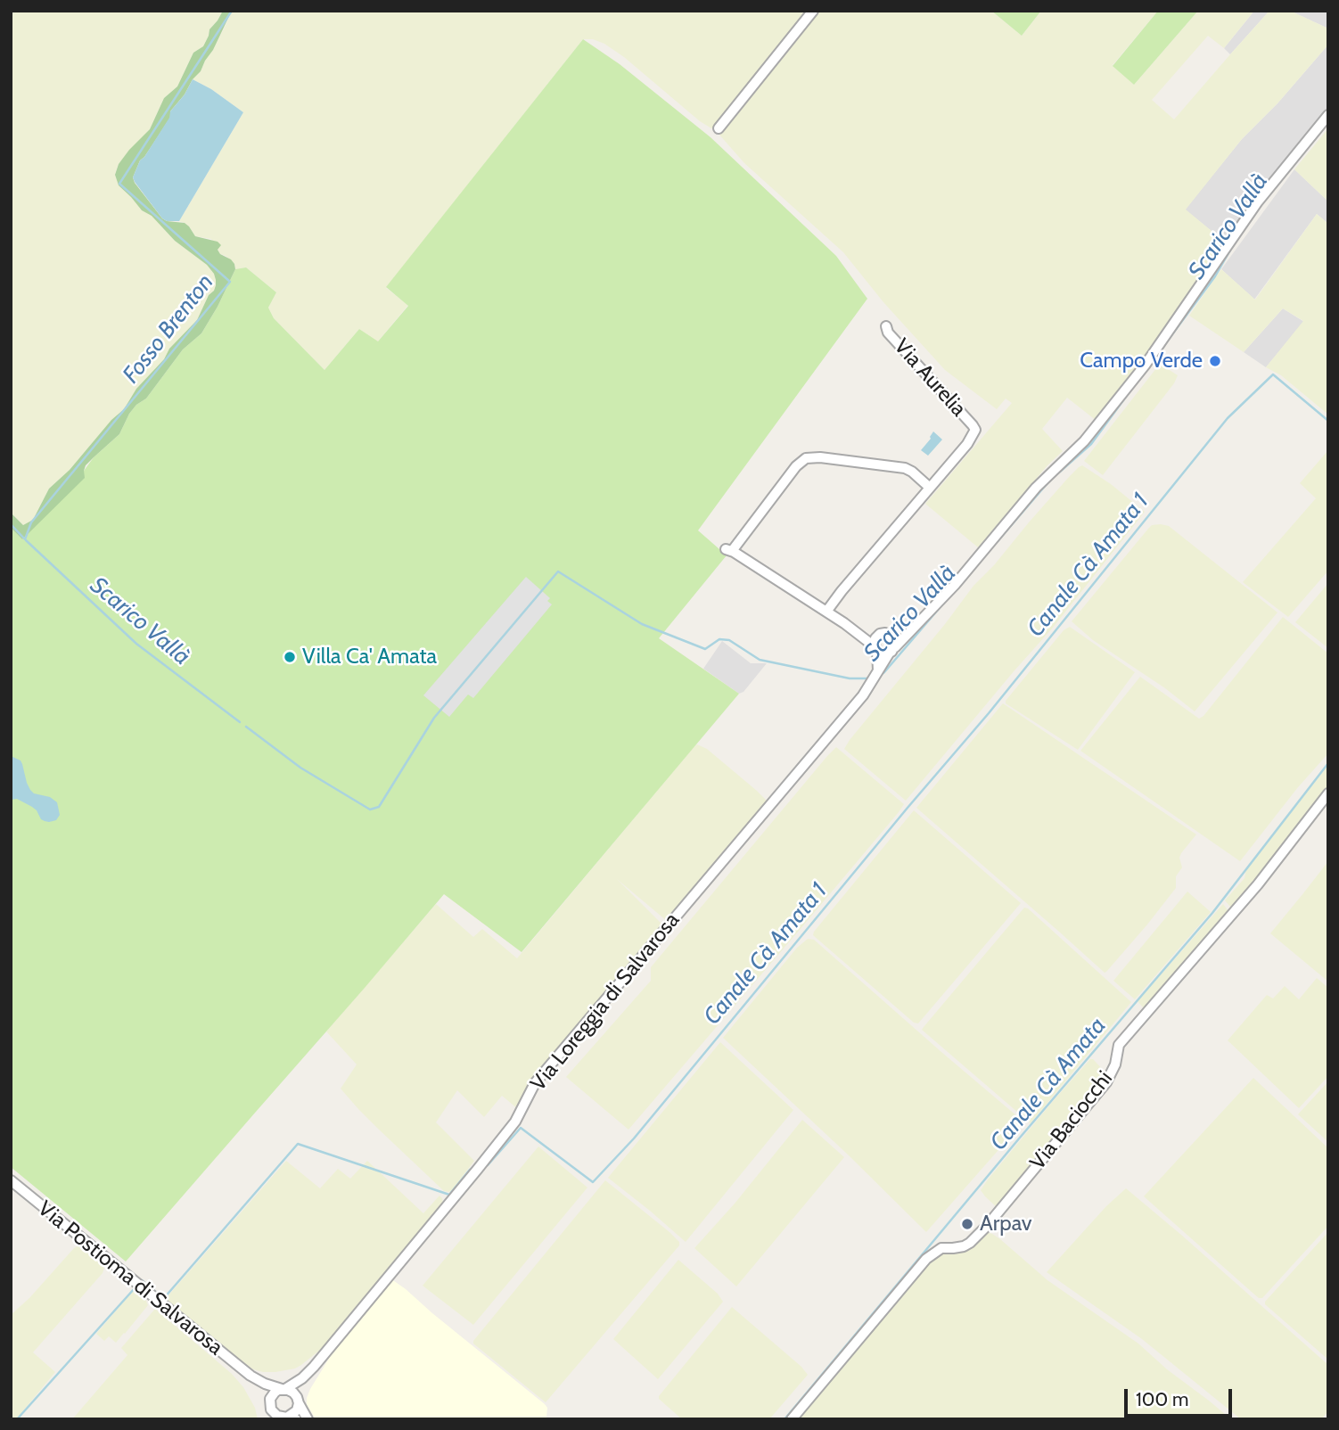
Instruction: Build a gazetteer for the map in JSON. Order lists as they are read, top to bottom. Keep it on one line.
{"streets":{"street":["Via Aurelia","Via Loreggia di Salvarosa","Via Baciocchi","Via Postioma di Salvarosa"]},"crossings":[["Via Loreggia di Salvarosa","Via Postioma di Salvarosa"]],"water":["Scarico Vallà","Fosso Brenton","Canale Cà Amata 1","Canale Cà Amata"],"places":["Campo Verde","Villa Ca' Amata","Arpav"],"scale_bar":"100 m"}
